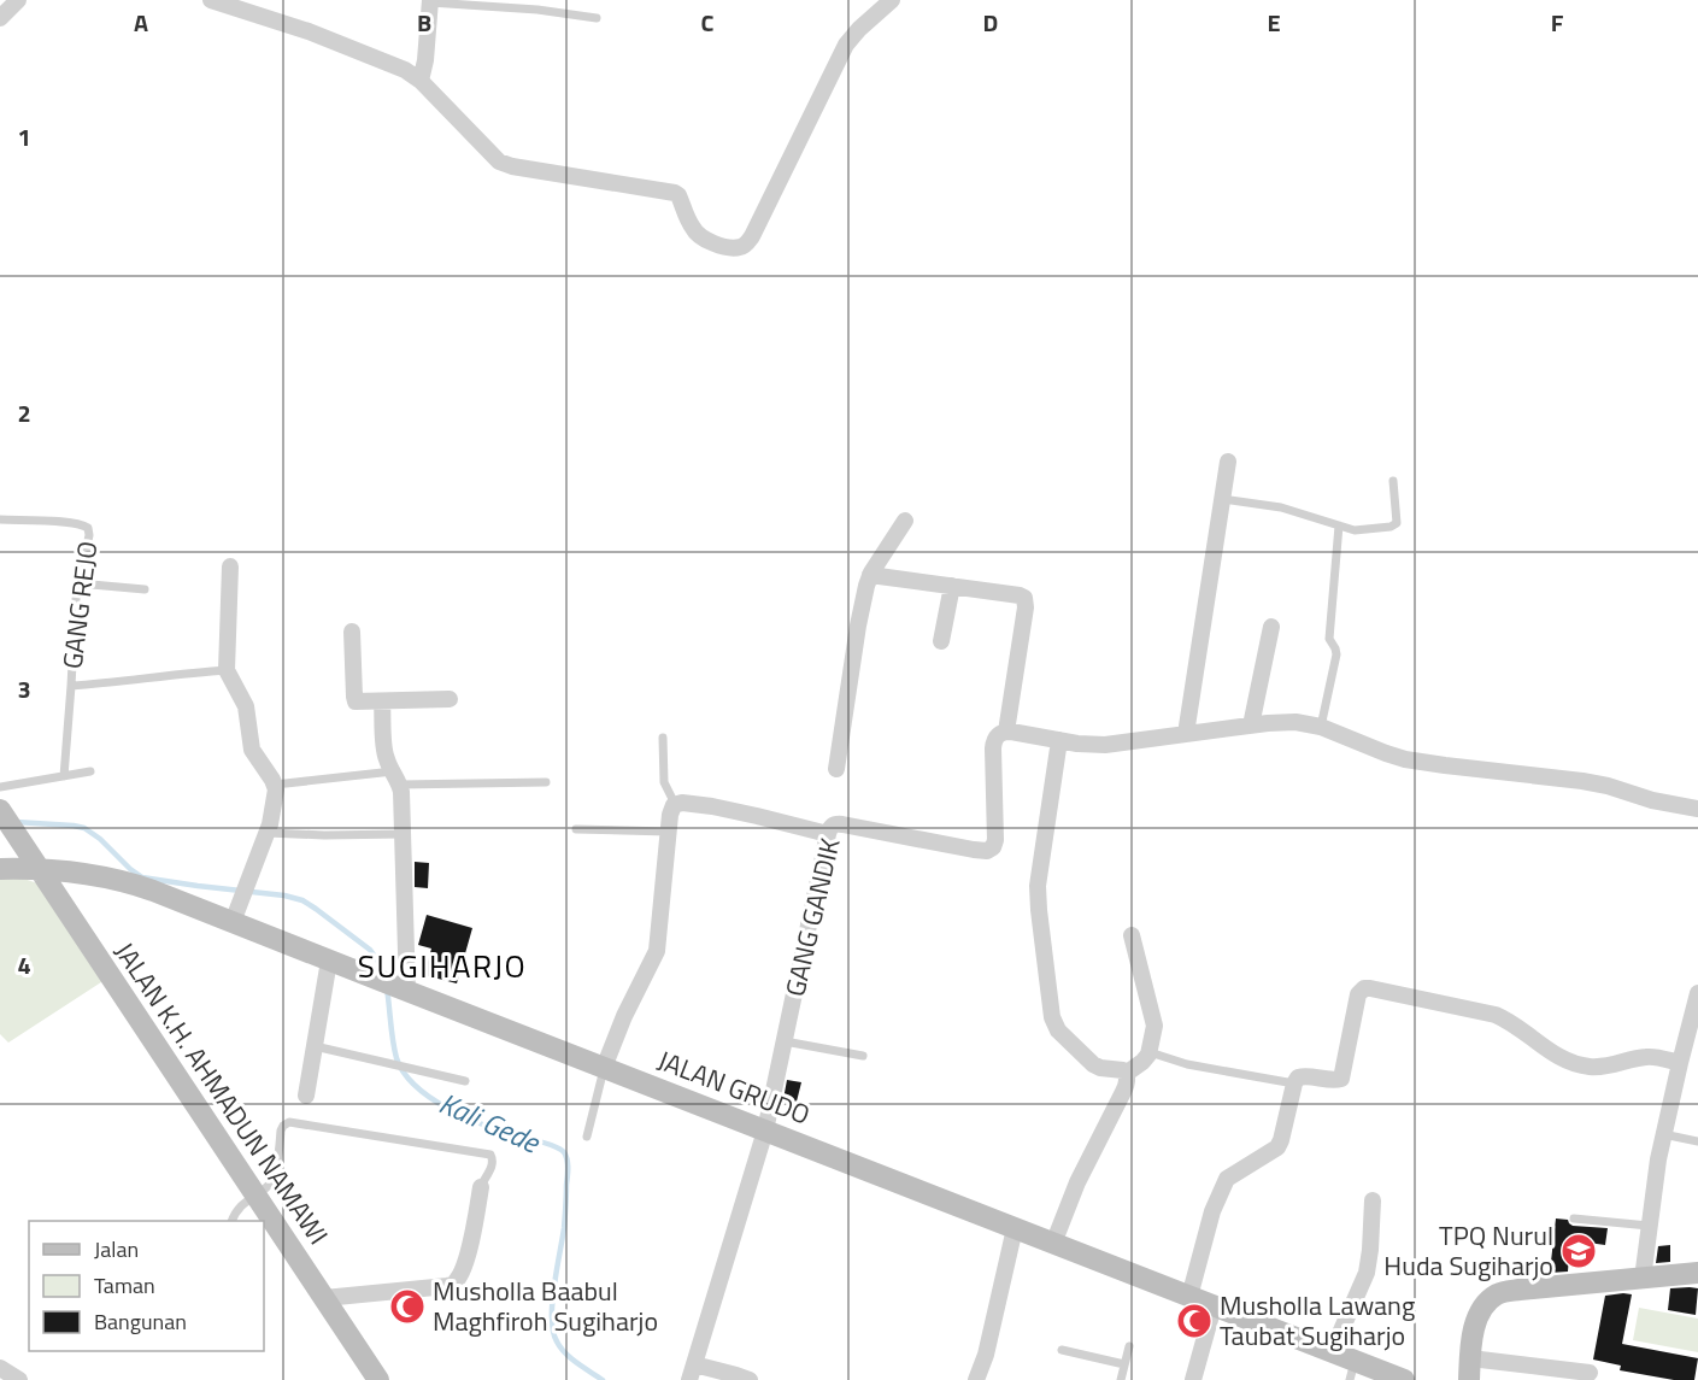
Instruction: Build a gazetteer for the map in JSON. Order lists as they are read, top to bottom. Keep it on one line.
{"streets":{"street":["GANG GANDIK","JALAN GRUDO","JALAN K.H. AHMADUN NAMAWI"],"lane":["GANG REJO"]},"crossings":[["GANG GANDIK","JALAN GRUDO"],["JALAN GRUDO","JALAN K.H. AHMADUN NAMAWI"]],"districts":["SUGIHARJO"],"water":["Kali Gede"],"places":{"school or university":["TPQ Nurul Huda Sugiharjo"],"mosque":["Musholla Baabul Maghfiroh Sugiharjo","Musholla Lawang Taubat Sugiharjo"]},"legend":["Jalan","Taman","Bangunan"],"grid":{"columns":["A","B","C","D","E","F"],"rows":["1","2","3","4"]}}
